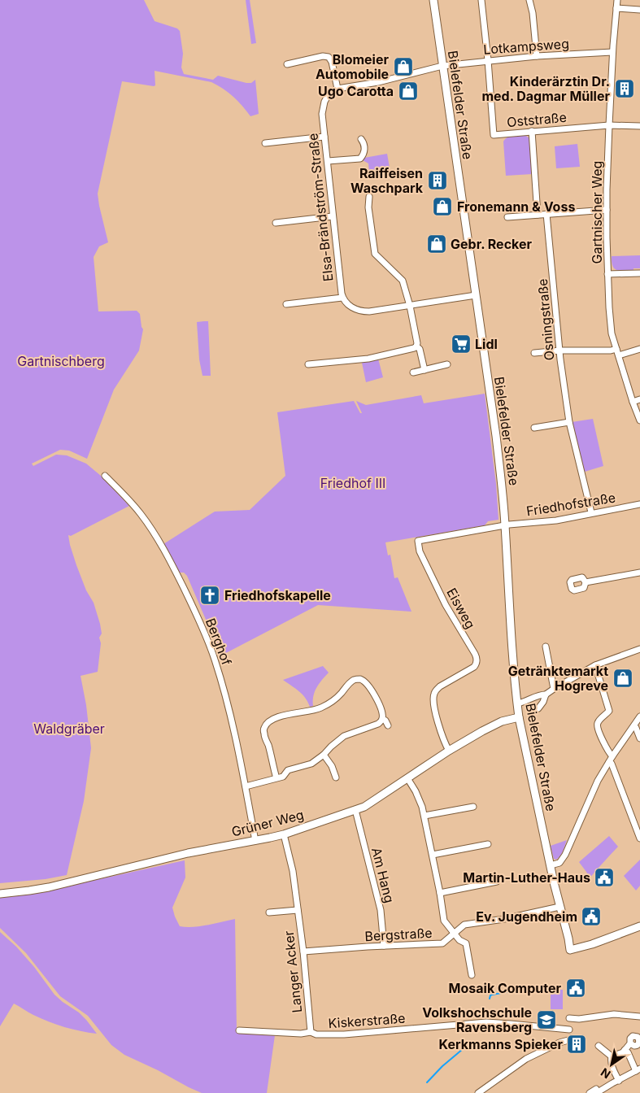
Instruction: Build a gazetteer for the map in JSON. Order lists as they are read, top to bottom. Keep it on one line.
{"streets":{"street":["Lotkampsweg","Bielefelder Straße","Oststraße","Elsa-Brändström-Straße","Gartnischer Weg","Osningstraße","Friedhofstraße","Eisweg","Berghof","Grüner Weg","Am Hang","Bergstraße","Langer Acker","Kiskerstraße"]},"crossings":[["Lotkampsweg","Bielefelder Straße"],["Lotkampsweg","Oststraße"],["Lotkampsweg","Gartnischer Weg"],["Bielefelder Straße","Elsa-Brändström-Straße"],["Bielefelder Straße","Friedhofstraße"],["Bielefelder Straße","Eisweg"],["Bielefelder Straße","Grüner Weg"],["Bielefelder Straße","Bergstraße"],["Oststraße","Gartnischer Weg"],["Osningstraße","Friedhofstraße"],["Friedhofstraße","Eisweg"],["Eisweg","Grüner Weg"],["Berghof","Grüner Weg"],["Grüner Weg","Am Hang"],["Grüner Weg","Langer Acker"],["Am Hang","Bergstraße"],["Bergstraße","Langer Acker"],["Langer Acker","Kiskerstraße"]],"parks":["Gartnischberg","Friedhof III","Waldgräber"],"places":{"shop":["Blomeier Automobile","Ugo Carotta","Fronemann & Voss","Gebr. Recker","Getränktemarkt Hogreve"],"building":["Kinderärztin Dr. med. Dagmar Müller","Raiffeisen Waschpark","Kerkmanns Spieker"],"supermarket":["Lidl"],"church":["Friedhofskapelle"],"public building":["Martin-Luther-Haus","Ev. Jugendheim","Mosaik Computer"],"school or university":["Volkshochschule Ravensberg"]},"north":"bottom left"}
